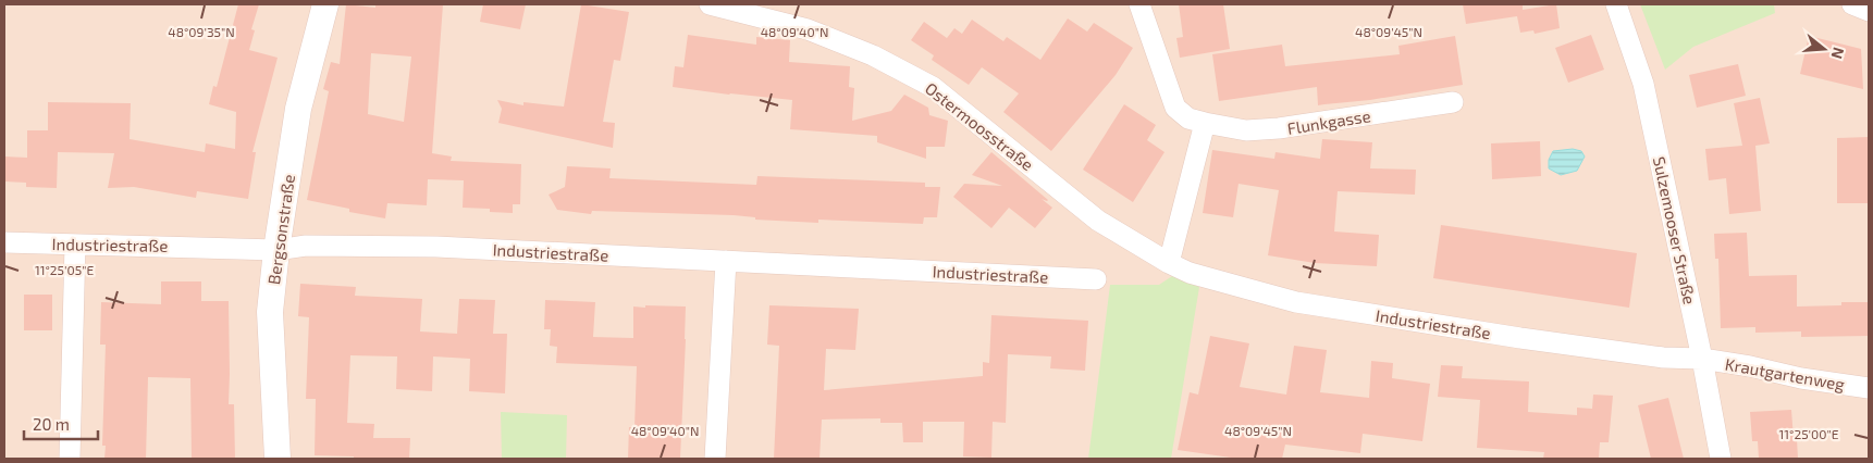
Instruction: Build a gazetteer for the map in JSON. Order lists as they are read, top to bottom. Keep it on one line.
{"streets":{"street":["Flunkgasse","Ostermoosstraße","Bergsonstraße","Sulzemooser Straße","Industriestraße","Krautgartenweg"]},"crossings":[["Ostermoosstraße","Industriestraße"],["Bergsonstraße","Industriestraße"],["Sulzemooser Straße","Industriestraße"],["Sulzemooser Straße","Krautgartenweg"],["Industriestraße","Krautgartenweg"]],"scale_bar":"20 m","north":"right","coordinates":["48°09'35\"N","48°09'40\"N","48°09'45\"N","11°25'05\"E","11°25'00\"E"]}
